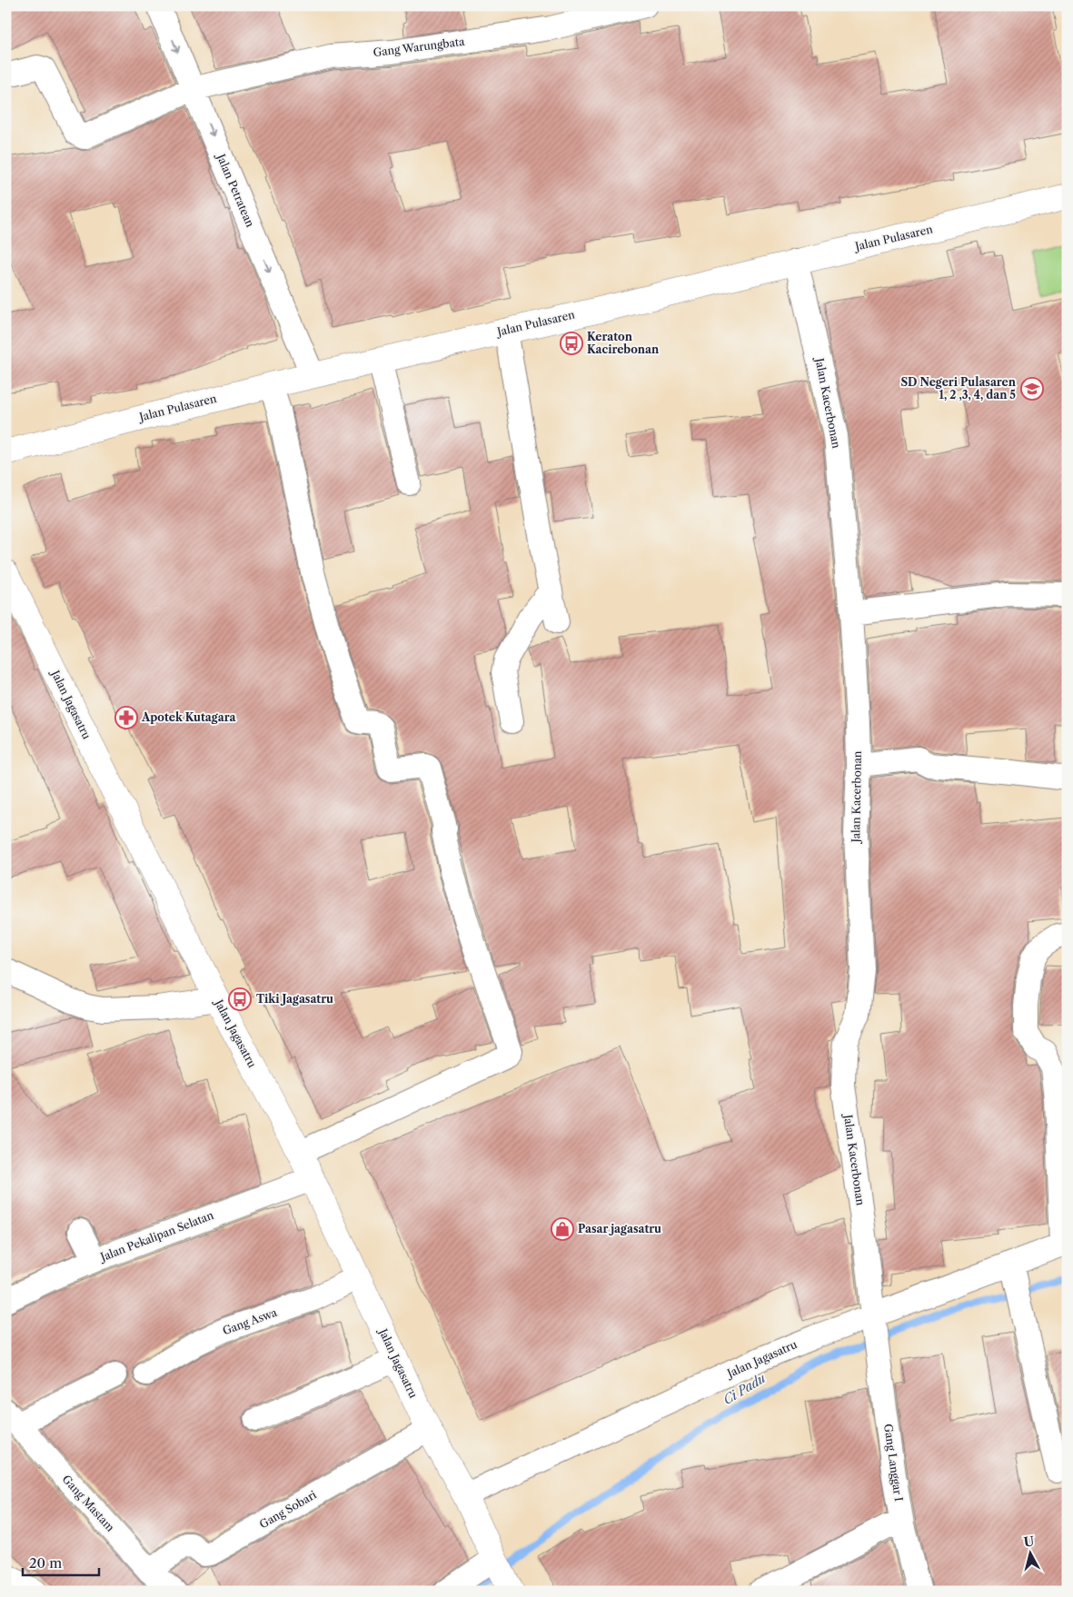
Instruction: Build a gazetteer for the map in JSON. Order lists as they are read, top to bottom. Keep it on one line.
{"streets":{"street":["Gang Warungbata","Jalan Petratean","Jalan Pulasaren","Jalan Kacerbonan","Jalan Jagasatru","Jalan Pekalipan Selatan","Gang Aswa","Gang Langgar I","Gang Mastam","Gang Sobari"]},"crossings":[["Gang Warungbata","Jalan Petratean"],["Jalan Petratean","Jalan Pulasaren"],["Jalan Pulasaren","Jalan Kacerbonan"],["Jalan Kacerbonan","Jalan Jagasatru"],["Jalan Kacerbonan","Gang Langgar I"],["Jalan Jagasatru","Jalan Pekalipan Selatan"],["Jalan Jagasatru","Gang Aswa"],["Jalan Jagasatru","Gang Langgar I"],["Jalan Jagasatru","Gang Sobari"],["Gang Mastam","Gang Sobari"]],"one_way":["Jalan Petratean"],"water":["Ci Padu"],"places":{"bus stop":["Keraton Kacirebonan","Tiki Jagasatru"],"school or university":["SD Negeri Pulasaren 1, 2 ,3, 4, dan 5"],"pharmacy":["Apotek Kutagara"],"shop":["Pasar jagasatru"]},"scale_bar":"20 m","north":"top"}
